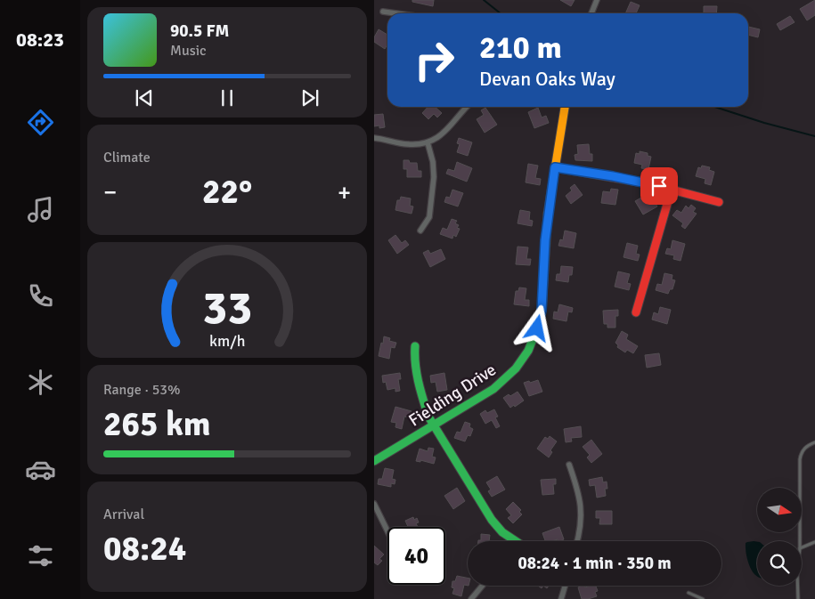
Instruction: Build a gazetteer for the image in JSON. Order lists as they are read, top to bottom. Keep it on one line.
{"streets":{"street":["Fielding Drive"]},"north":"right","page":{"tabs":"08:23","song":["90.5 FM","Music"],"turn":["210 m","Devan Oaks Way"],"tile":["Climate",["Range · 53%","265 km"],["Arrival","08:24"]],"heat":["−","22°","+"],"limit":"40","trip":"08:24 · 1 min · 350 m","gauge":["33","km/h"]}}
